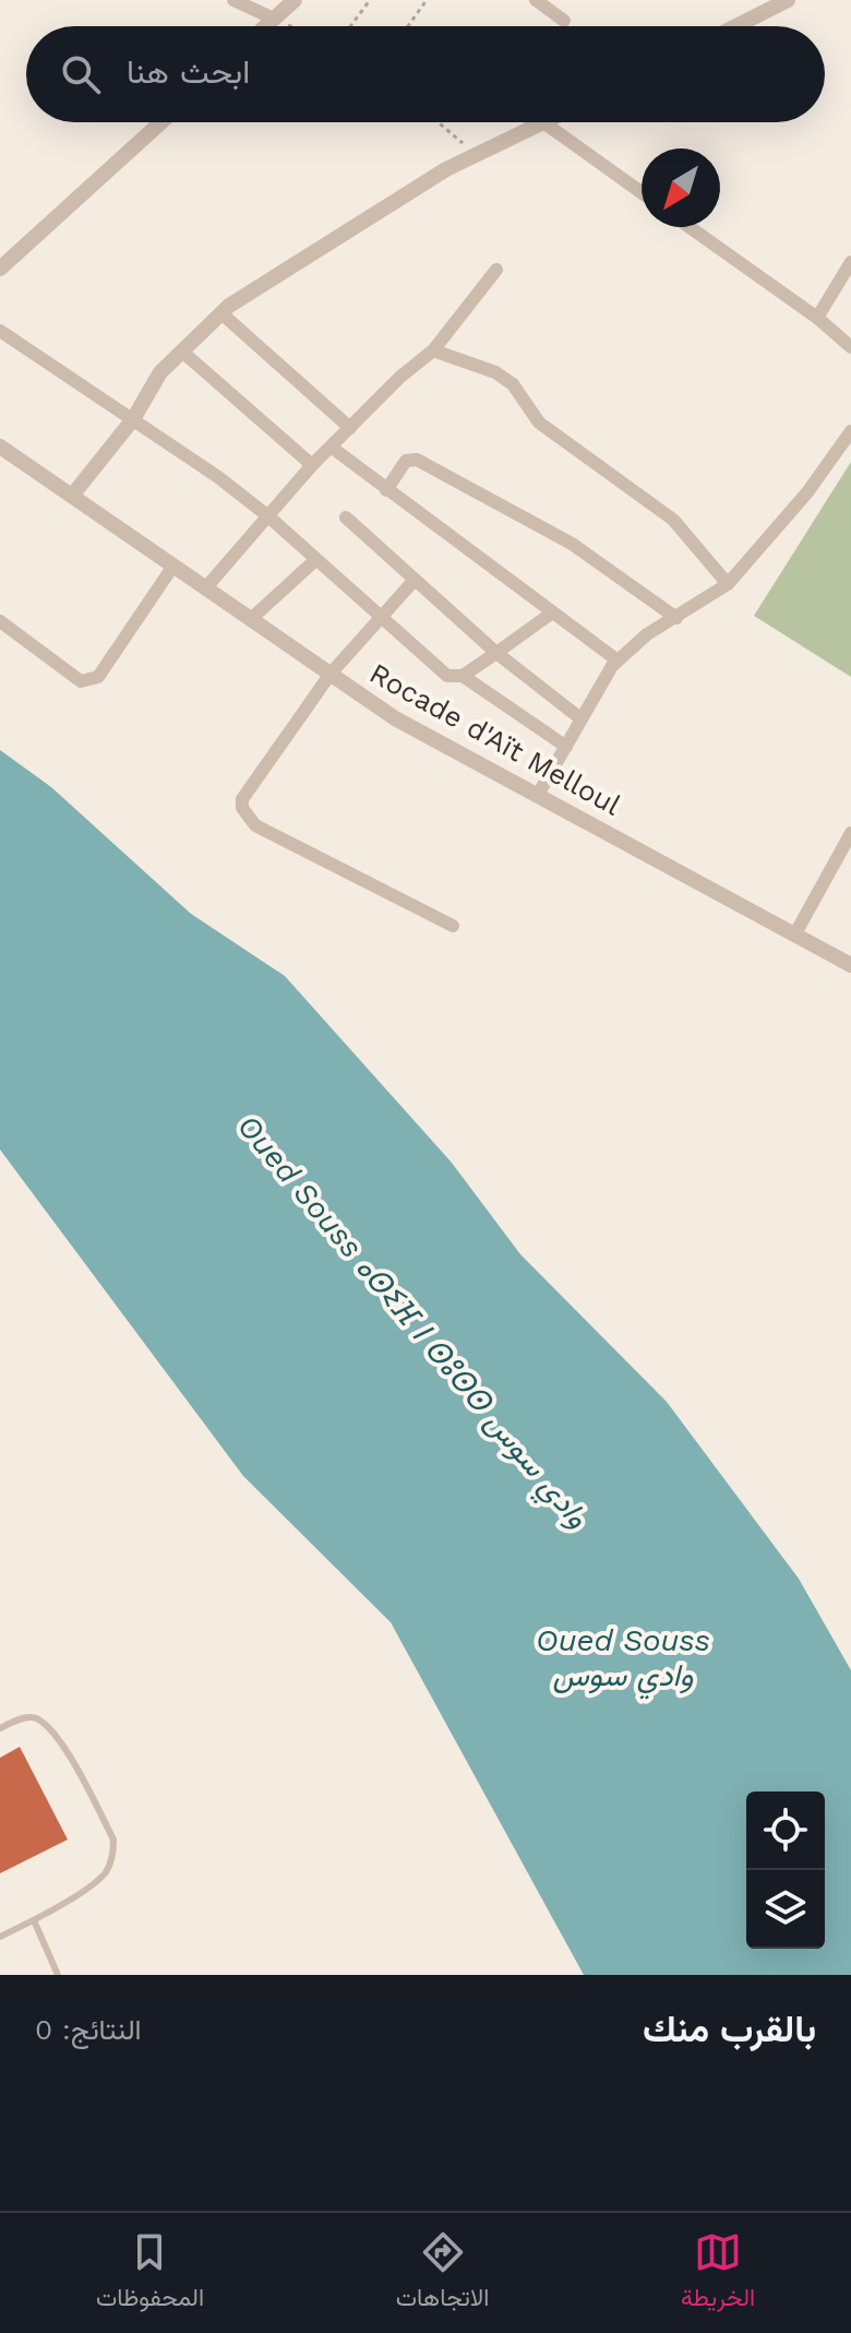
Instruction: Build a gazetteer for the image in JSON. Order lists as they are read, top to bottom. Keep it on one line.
{"streets":{"street":["Rocade d'Aït Melloul"]},"water":["Oued Souss ⴰⵙⵉⴼ ⵏ ⵙⵓⵙⵙ وادي سوس","Oued Souss وادي سوس"],"north":"bottom left","page":{"search":"ابحث هنا","heading":["بالقرب منك","النتائج: 0"],"nav":["الخريطة","الاتجاهات","المحفوظات"]}}
